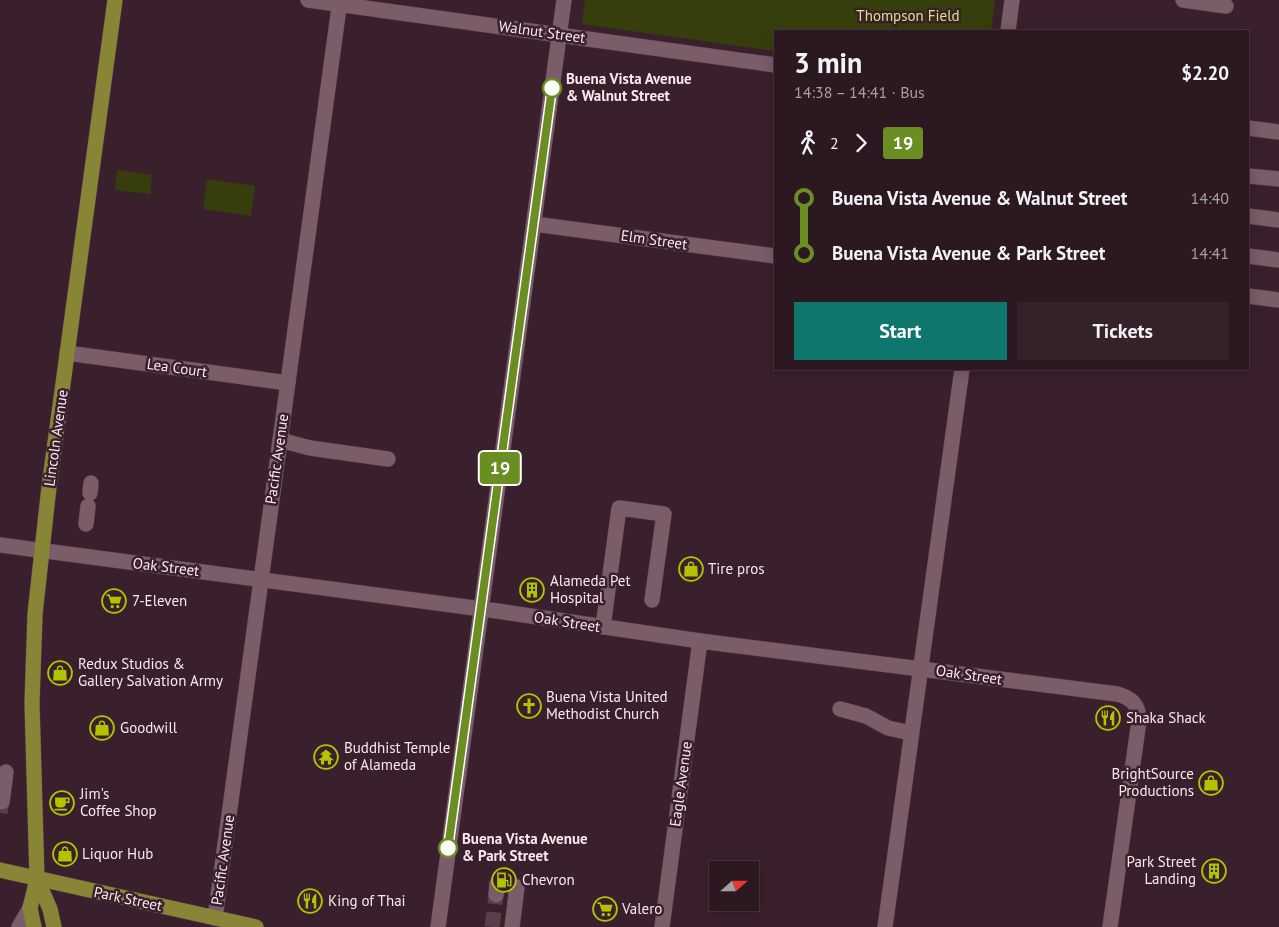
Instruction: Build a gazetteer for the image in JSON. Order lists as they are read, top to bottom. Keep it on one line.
{"streets":{"main road":["Lincoln Avenue","Park Street"],"street":["Walnut Street","Elm Street","Lea Court","Pacific Avenue","Oak Street","Eagle Avenue"]},"crossings":[["Walnut Street","Pacific Avenue"],["Lea Court","Lincoln Avenue"],["Lea Court","Pacific Avenue"],["Lincoln Avenue","Oak Street"],["Lincoln Avenue","Park Street"],["Pacific Avenue","Oak Street"],["Pacific Avenue","Park Street"],["Oak Street","Eagle Avenue"]],"parks":["Thompson Field"],"places":{"other":["Buena Vista Avenue & Walnut Street","Buena Vista Avenue & Park Street"],"shop":["Tire pros","Redux Studios & Gallery Salvation Army","Goodwill","BrightSource Productions","Liquor Hub"],"building":["Alameda Pet Hospital","Park Street Landing"],"supermarket":["7-Eleven","Valero"],"church":["Buena Vista United Methodist Church"],"restaurant":["Shaka Shack","King of Thai"],"temple":["Buddhist Temple of Alameda"],"cafe":["Jim's Coffee Shop"],"fuel station":["Chevron"]},"lines":["bus line 19"],"north":"right","page":{"on_map":"19","heading":["3 min","14:38 – 14:41 · Bus","$2.20"],"legs":["2","19"],"list":[{"name":"Buena Vista Avenue & Walnut Street","value":"14:40"},{"name":"Buena Vista Avenue & Park Street","value":"14:41"}],"buttons":["Start","Tickets"]}}
